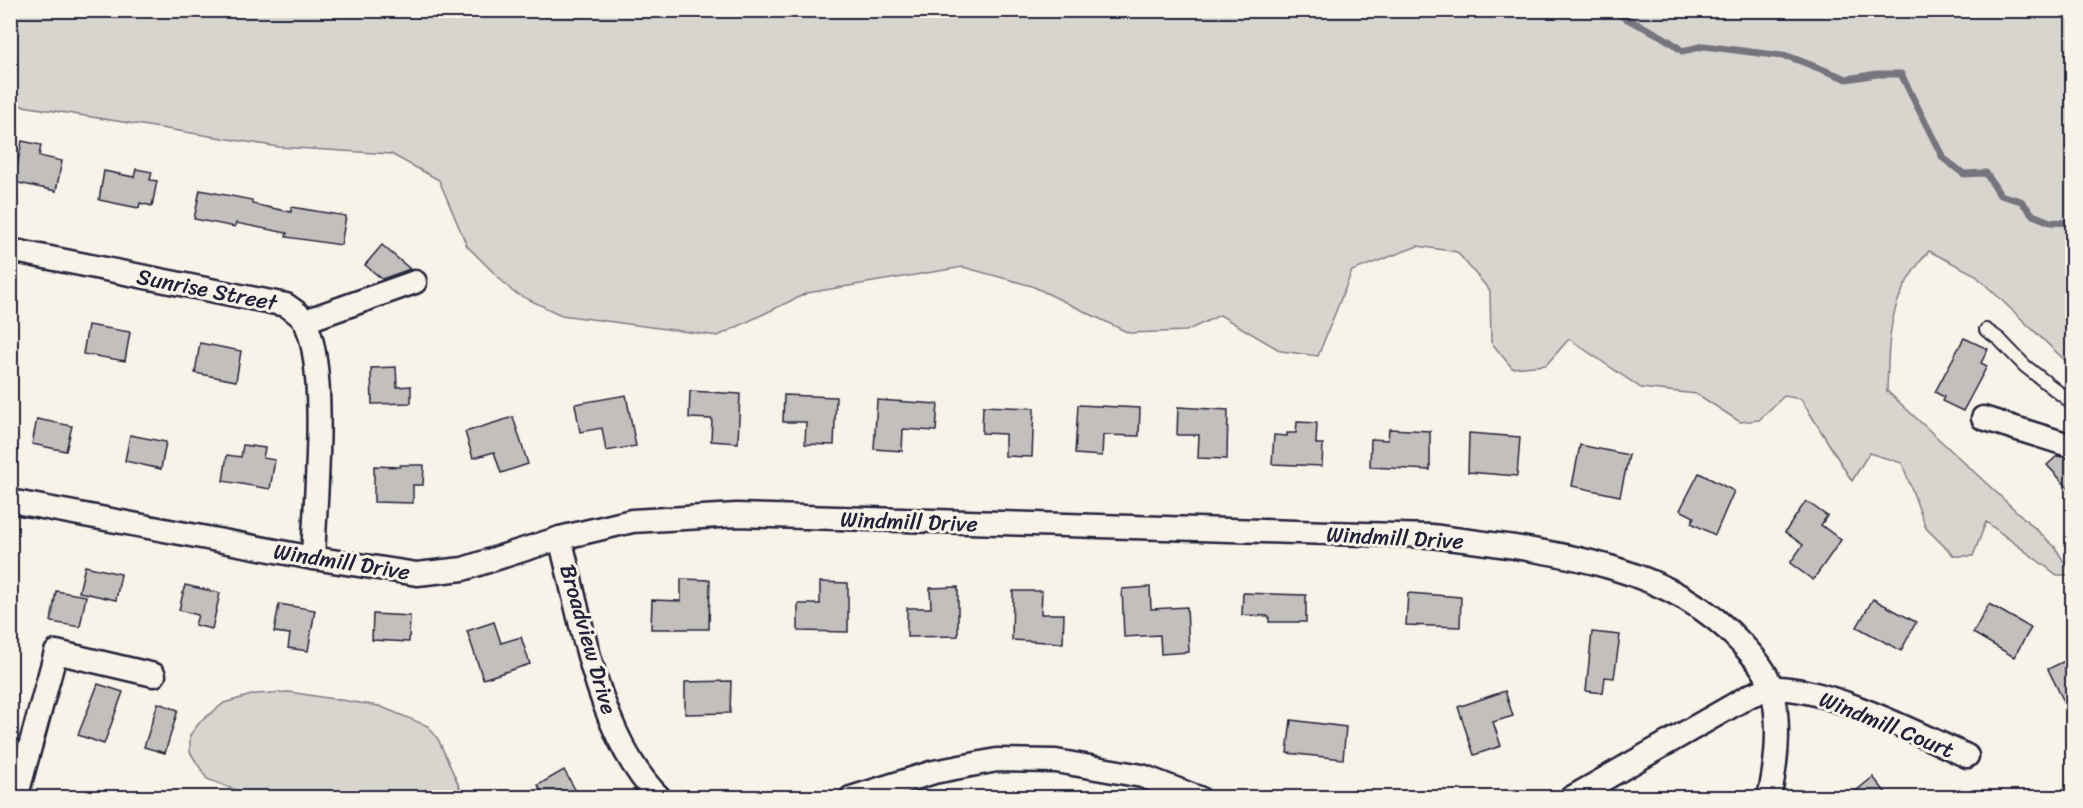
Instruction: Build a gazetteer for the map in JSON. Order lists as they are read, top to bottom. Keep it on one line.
{"streets":{"street":["Sunrise Street","Windmill Drive","Broadview Drive","Windmill Court"]},"crossings":[["Sunrise Street","Windmill Drive"],["Windmill Drive","Broadview Drive"],["Windmill Drive","Windmill Court"]]}
